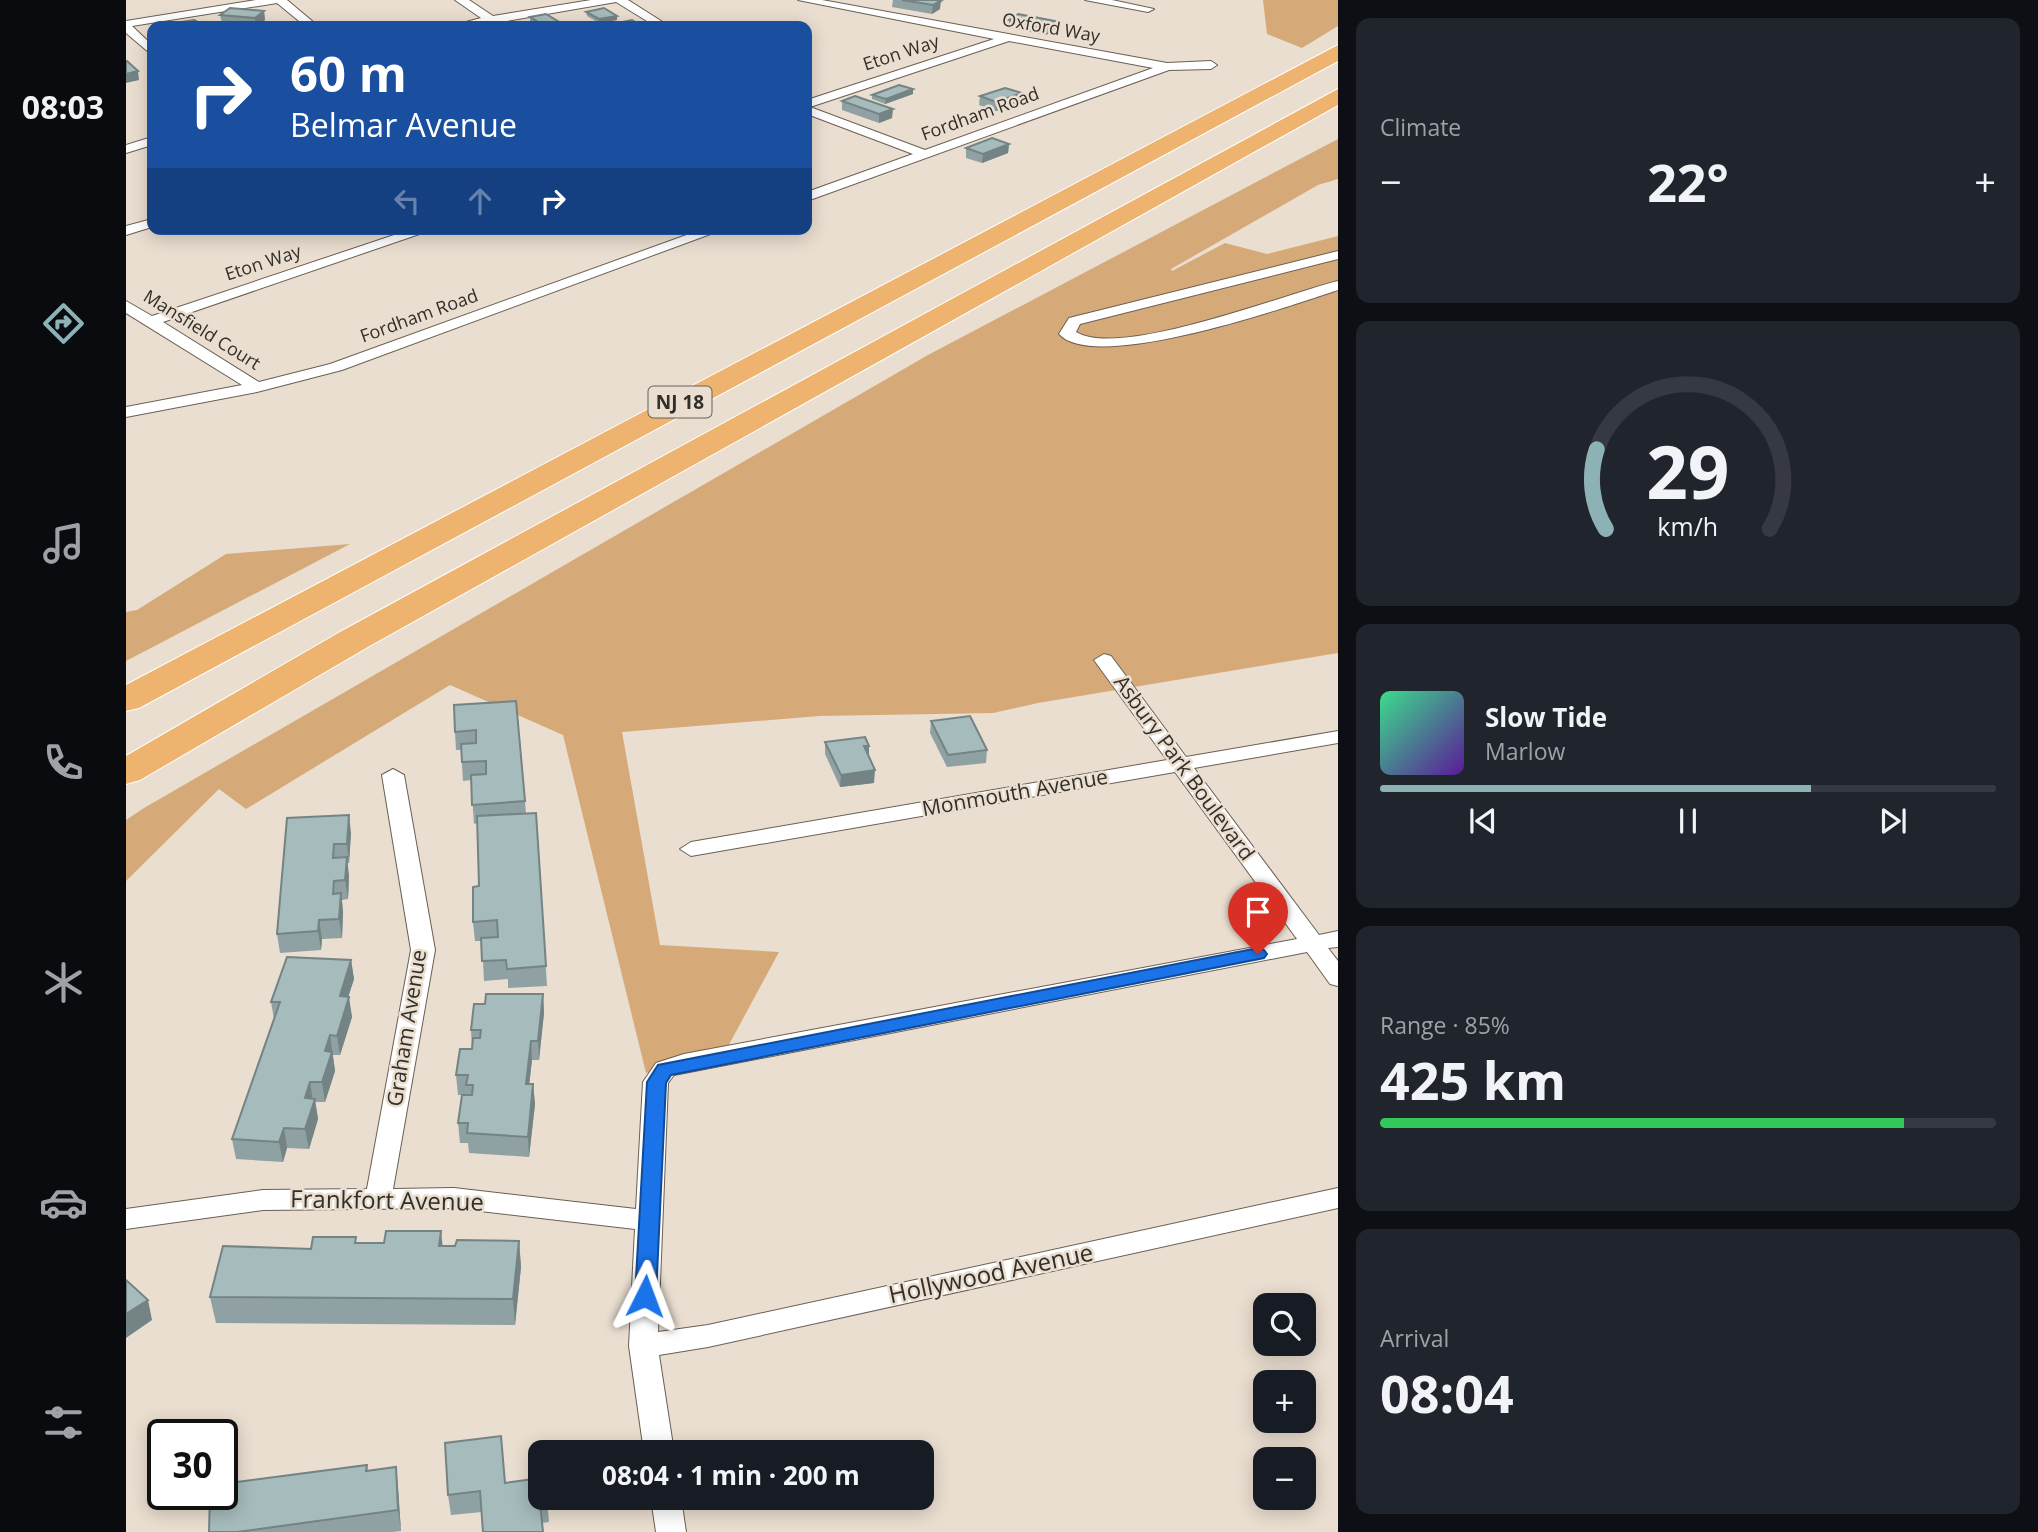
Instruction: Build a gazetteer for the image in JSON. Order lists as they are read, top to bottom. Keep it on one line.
{"streets":{"highway":["NJ 18"],"street":["Oxford Way","Eton Way","Fordham Road","Mansfield Court","Asbury Park Boulevard","Monmouth Avenue","Graham Avenue","Frankfort Avenue","Hollywood Avenue"]},"crossings":[["Oxford Way","Eton Way"],["Oxford Way","Fordham Road"],["Eton Way","Mansfield Court"],["Fordham Road","Mansfield Court"],["Asbury Park Boulevard","Monmouth Avenue"],["Graham Avenue","Frankfort Avenue"]],"page":{"tabs":"08:03","tile":["Climate",["Range · 85%","425 km"],["Arrival","08:04"]],"turn":["60 m","Belmar Avenue"],"heat":["−","22°","+"],"song":["Slow Tide","Marlow"],"map_buttons":["+","−"],"limit":"30","trip":"08:04 · 1 min · 200 m","gauge":["29","km/h"]}}
